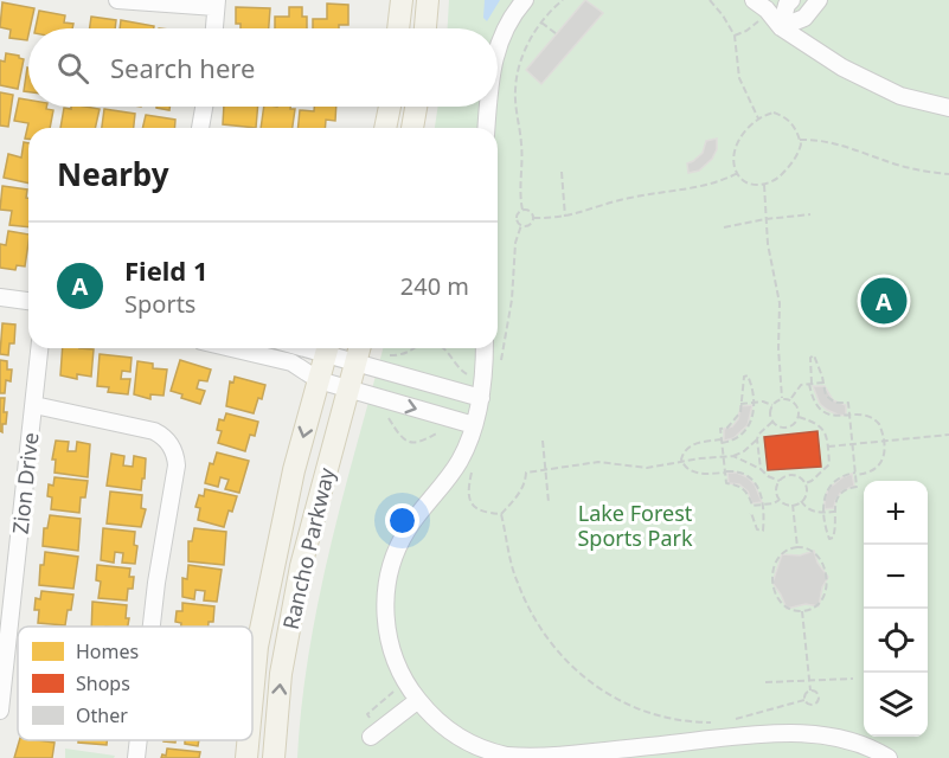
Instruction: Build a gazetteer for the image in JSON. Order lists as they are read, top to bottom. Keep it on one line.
{"streets":{"main road":["Rancho Parkway"],"street":["Zion Drive"]},"parks":["Lake Forest Sports Park"],"legend":["Homes","Shops","Other"],"page":{"search":"Search here","heading":"Nearby","list":[{"mark":"A","name":"Field 1","note":"Sports","value":"240 m"}],"pins":"A","map_buttons":["+","−"]}}
